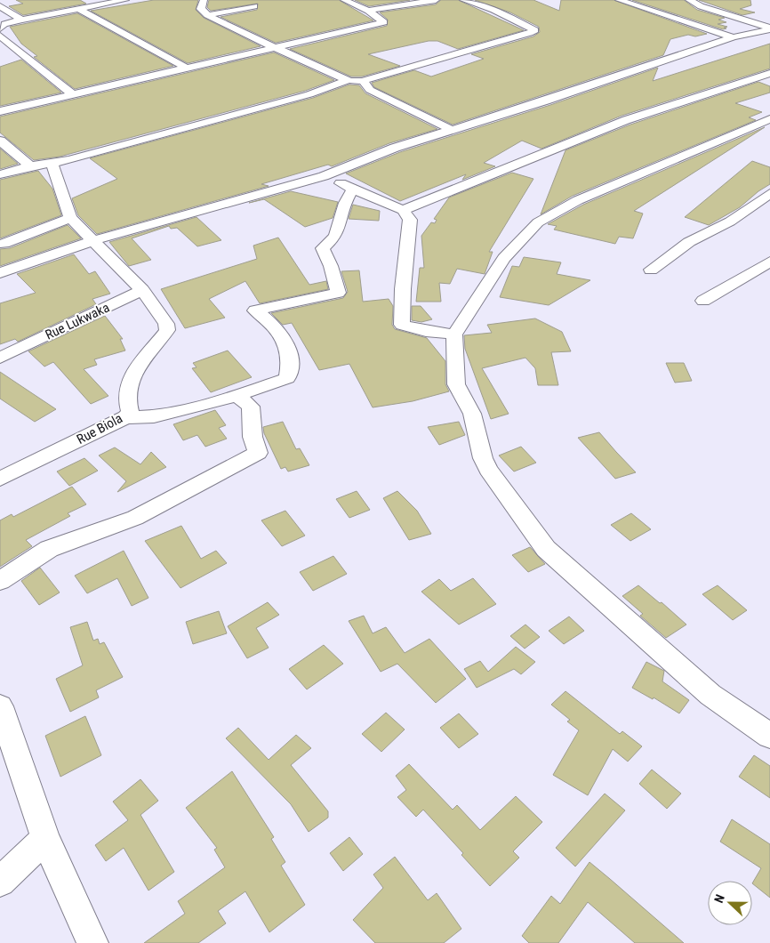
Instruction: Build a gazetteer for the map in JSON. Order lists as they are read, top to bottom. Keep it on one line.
{"streets":{"street":["Rue Lukwaka","Rue Biola"]},"crossings":[["Rue Lukwaka","Rue Biola"]],"north":"left"}
